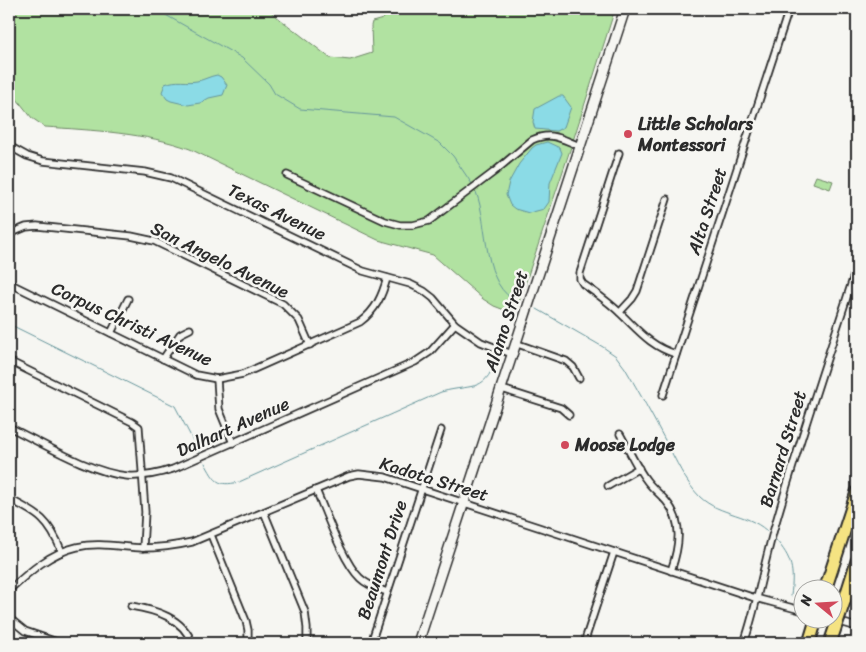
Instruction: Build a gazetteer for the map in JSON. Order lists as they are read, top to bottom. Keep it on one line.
{"streets":{"main road":["Alamo Street"],"street":["Alta Street","Texas Avenue","San Angelo Avenue","Corpus Christi Avenue","Dalhart Avenue","Barnard Street","Kadota Street","Beaumont Drive"]},"crossings":[["Texas Avenue","Alamo Street"],["Texas Avenue","Corpus Christi Avenue"],["Texas Avenue","Dalhart Avenue"],["San Angelo Avenue","Corpus Christi Avenue"],["Alamo Street","Kadota Street"],["Barnard Street","Kadota Street"],["Kadota Street","Beaumont Drive"]],"places":["Little Scholars Montessori","Moose Lodge"],"north":"left"}
